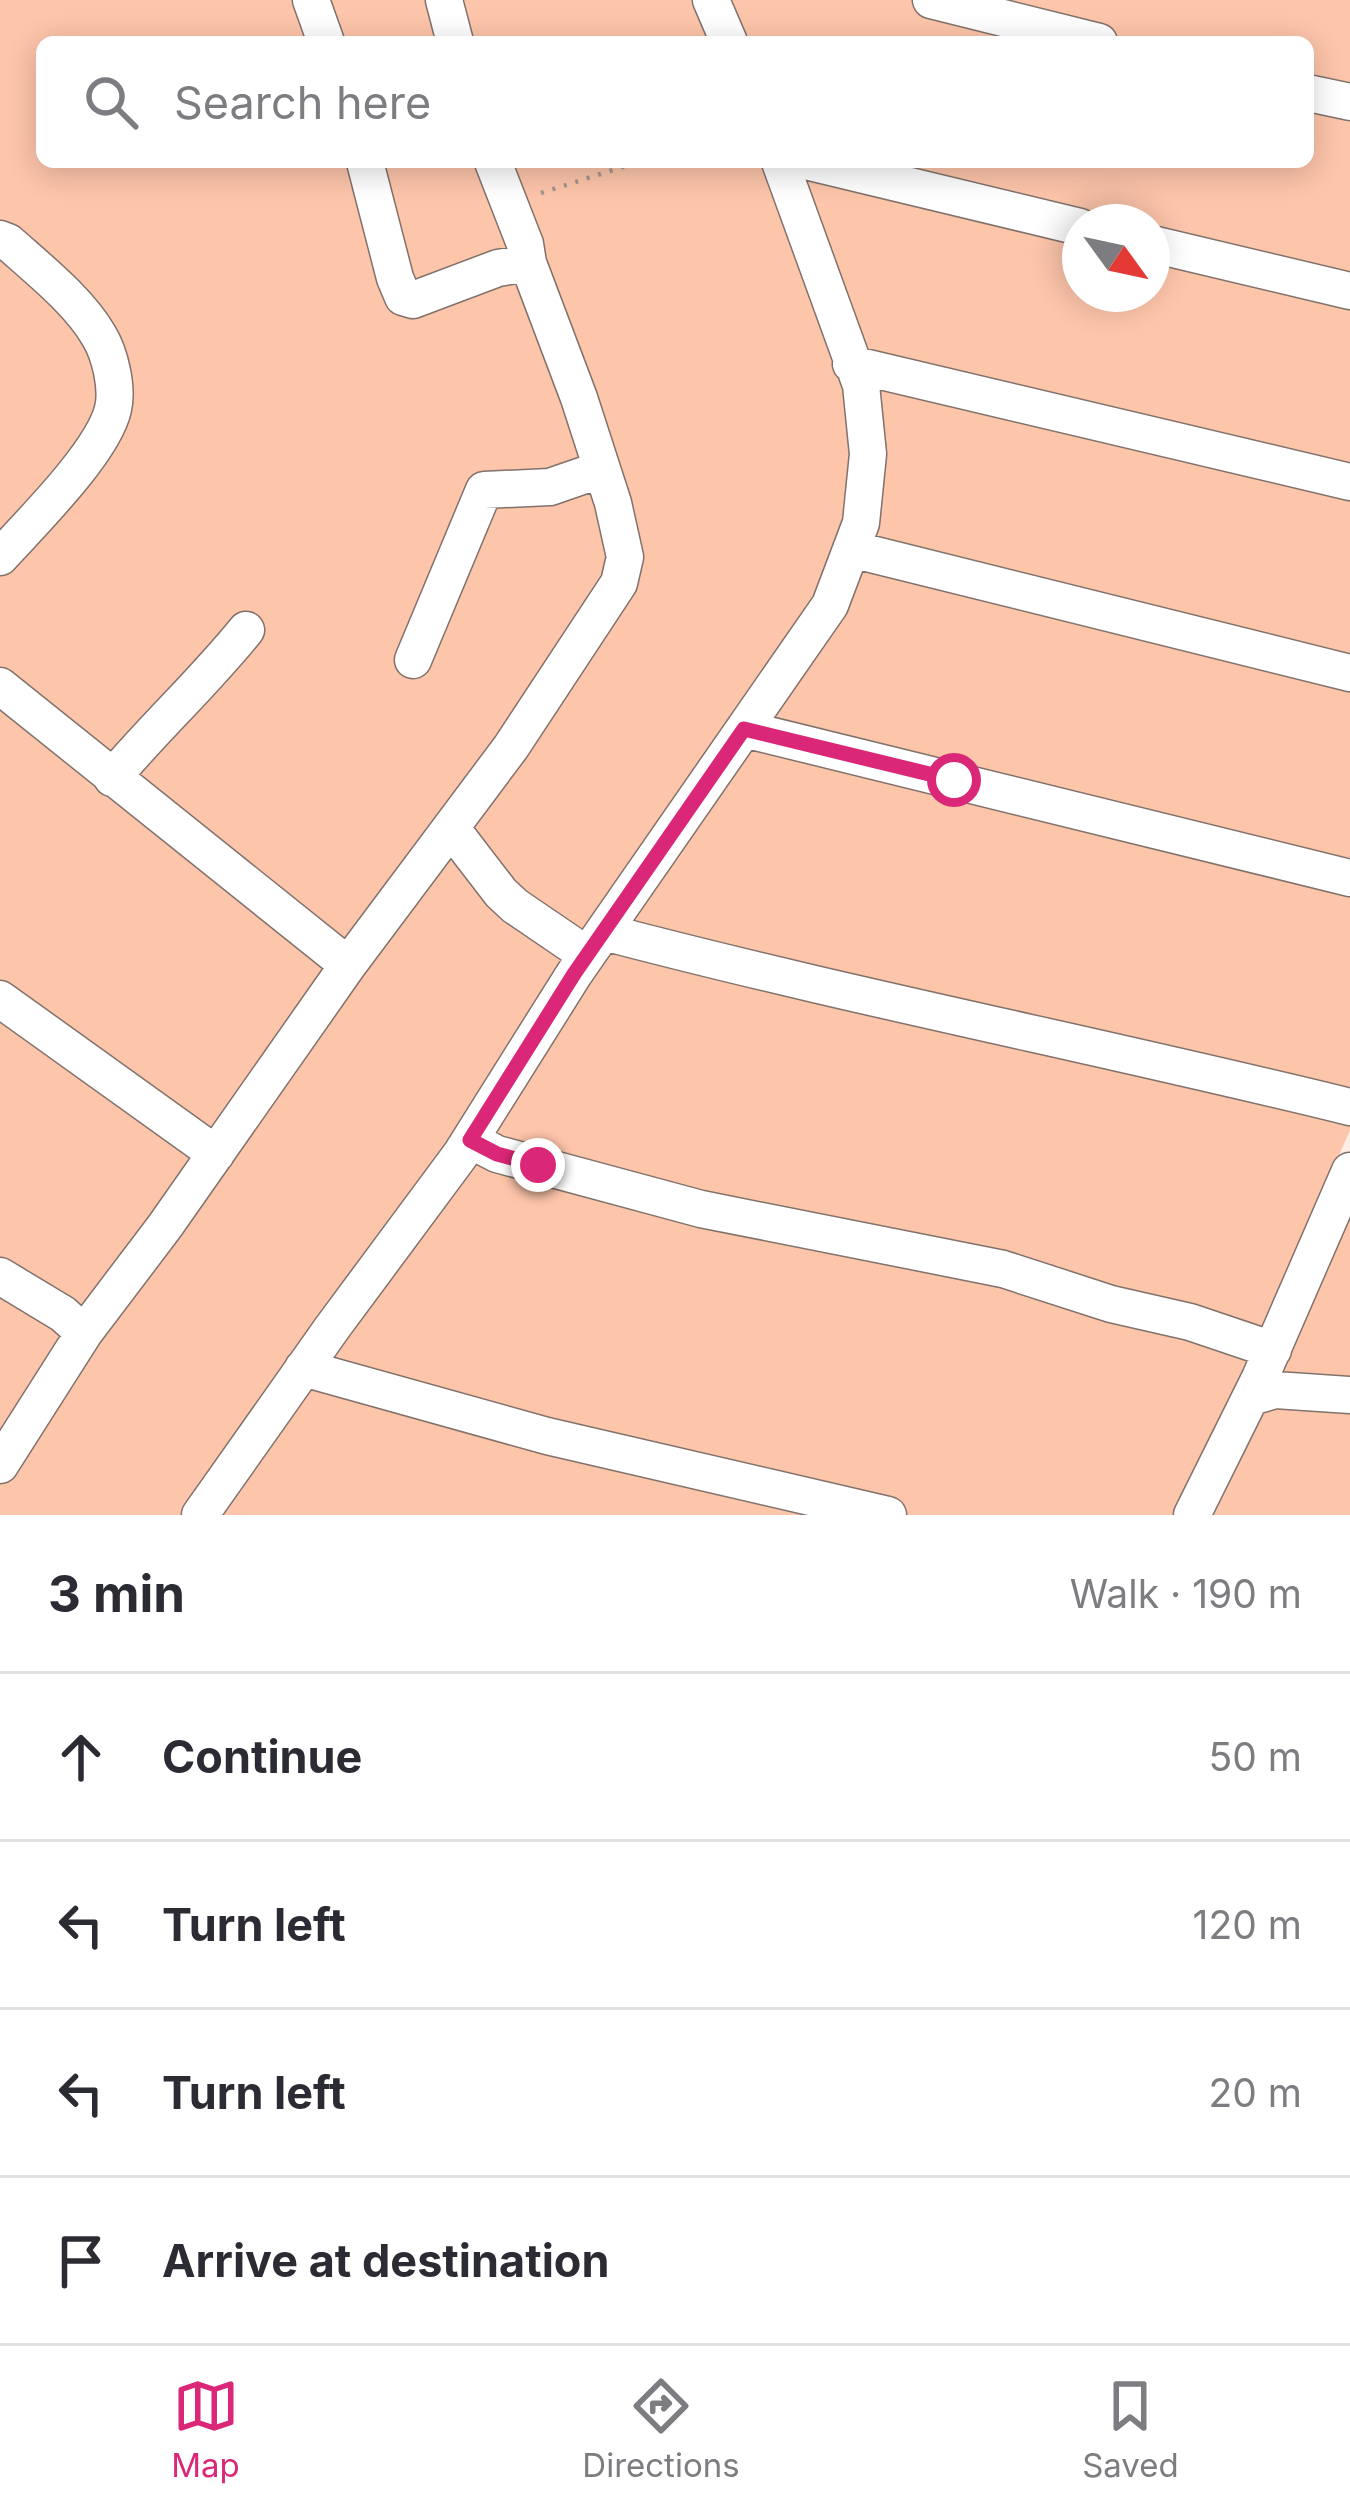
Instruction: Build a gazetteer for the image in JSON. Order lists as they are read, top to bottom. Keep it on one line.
{"north":"bottom right","page":{"search":"Search here","heading":["3 min","Walk · 190 m"],"list":[["Continue","50 m"],["Turn left","120 m"],["Turn left","20 m"],"Arrive at destination"],"nav":["Map","Directions","Saved"]}}
